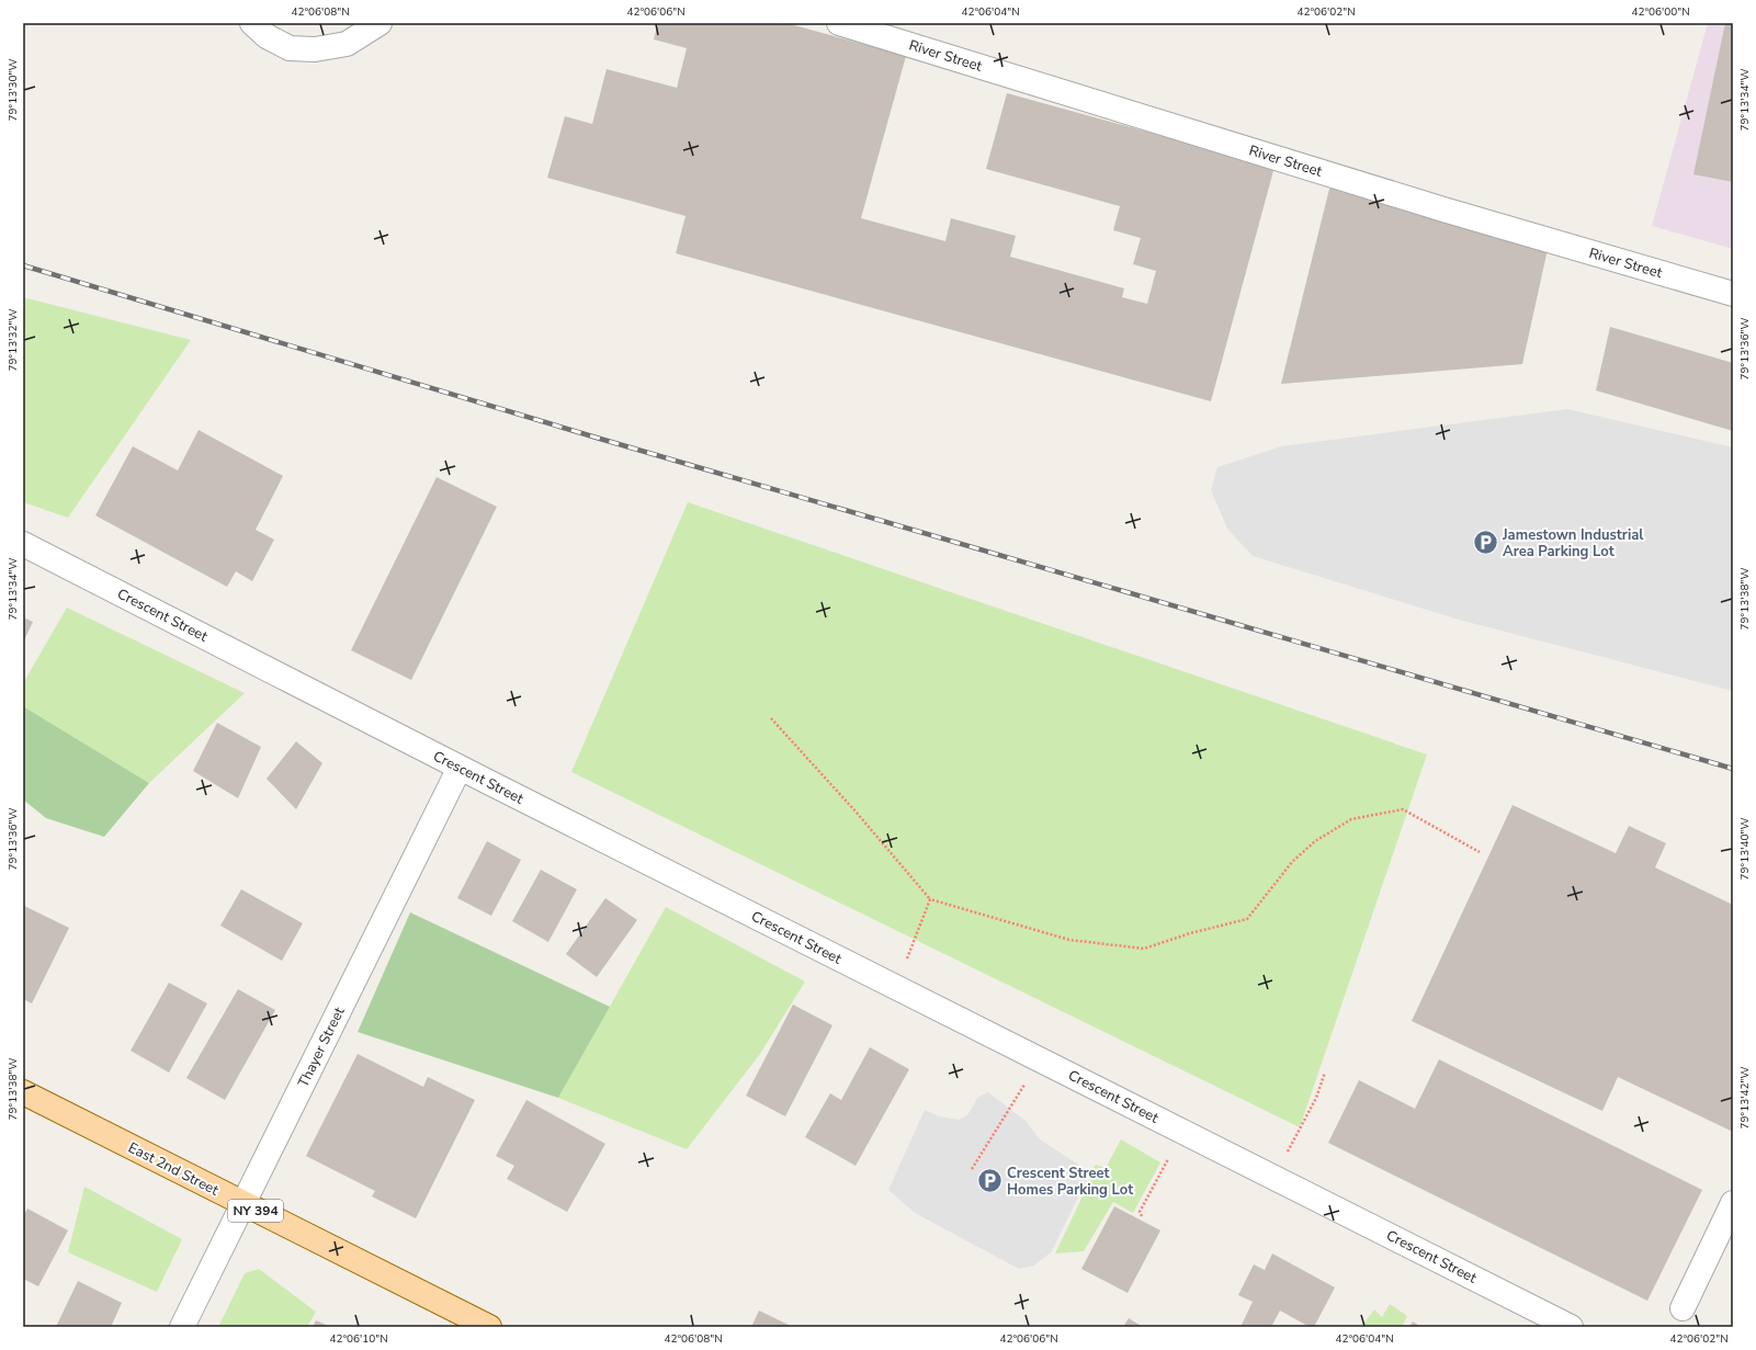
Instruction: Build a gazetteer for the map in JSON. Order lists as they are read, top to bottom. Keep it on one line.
{"streets":{"main road":["East 2nd Street","NY 394"],"street":["River Street","Crescent Street","Thayer Street"]},"crossings":[["Crescent Street","Thayer Street"],["Thayer Street","East 2nd Street"]],"places":{"parking":["Jamestown Industrial Area Parking Lot","Crescent Street Homes Parking Lot"]},"coordinates":["42°06'08\"N","42°06'06\"N","42°06'04\"N","42°06'02\"N","42°06'00\"N","79°13'30\"W","79°13'34\"W","79°13'32\"W","79°13'36\"W","79°13'38\"W","79°13'40\"W","79°13'42\"W","42°06'10\"N"]}
